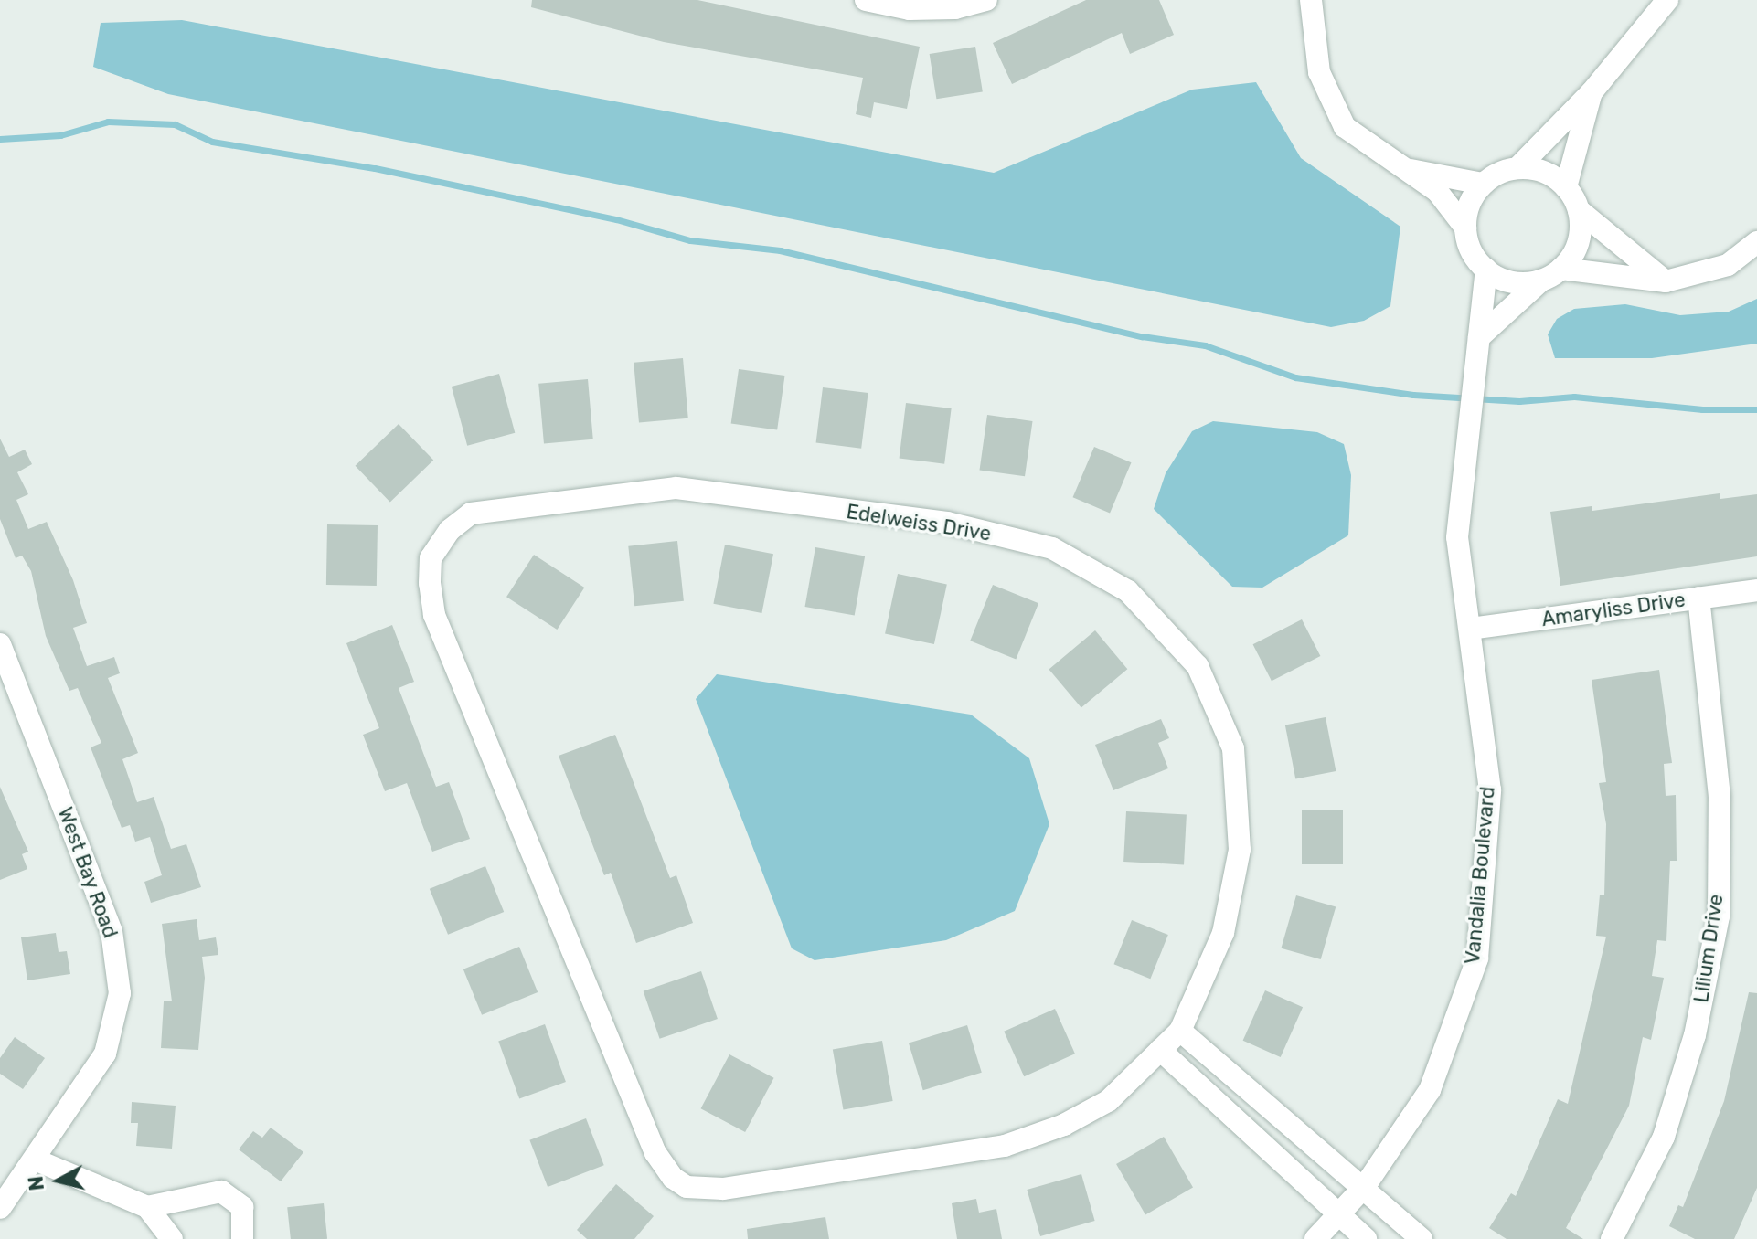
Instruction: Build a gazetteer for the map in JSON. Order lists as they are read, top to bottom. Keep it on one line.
{"streets":{"street":["Edelweiss Drive","Amaryliss Drive","West Bay Road","Vandalia Boulevard","Lilium Drive"]},"crossings":[["Amaryliss Drive","Vandalia Boulevard"],["Amaryliss Drive","Lilium Drive"]],"north":"left"}
